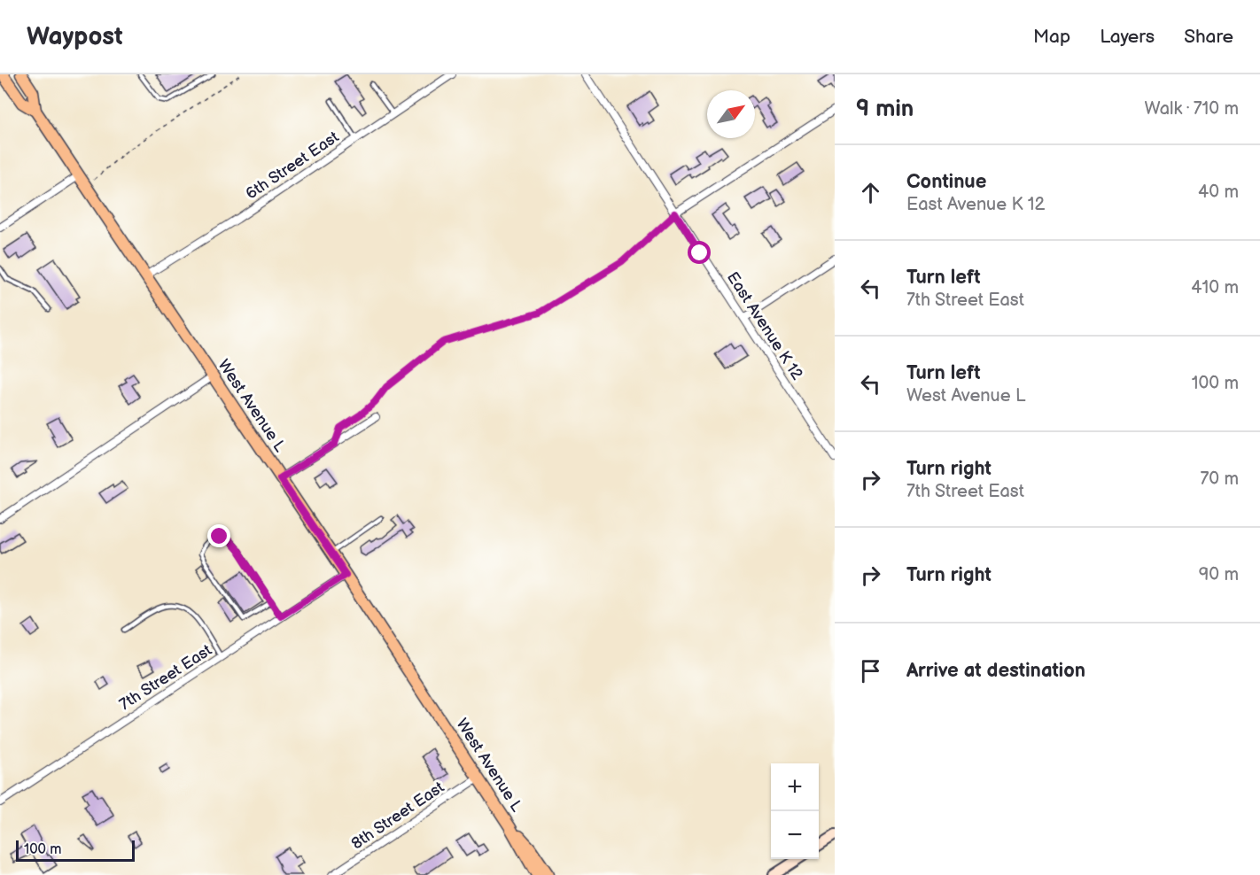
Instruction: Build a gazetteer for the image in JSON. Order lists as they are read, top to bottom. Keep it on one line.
{"streets":{"main road":["West Avenue L"],"street":["6th Street East","East Avenue K 12","7th Street East","8th Street East"]},"crossings":[["6th Street East","West Avenue L"],["West Avenue L","7th Street East"],["West Avenue L","8th Street East"]],"scale_bar":"100 m","north":"top right","page":{"header":"Waypost","nav":["Map","Layers","Share"],"heading":["9 min","Walk · 710 m"],"list":[["Continue","East Avenue K 12","40 m"],["Turn left","7th Street East","410 m"],["Turn left","West Avenue L","100 m"],["Turn right","7th Street East","70 m"],["Turn right","90 m"],"Arrive at destination"],"map_buttons":["+","−"],"scale":"100 m"}}
